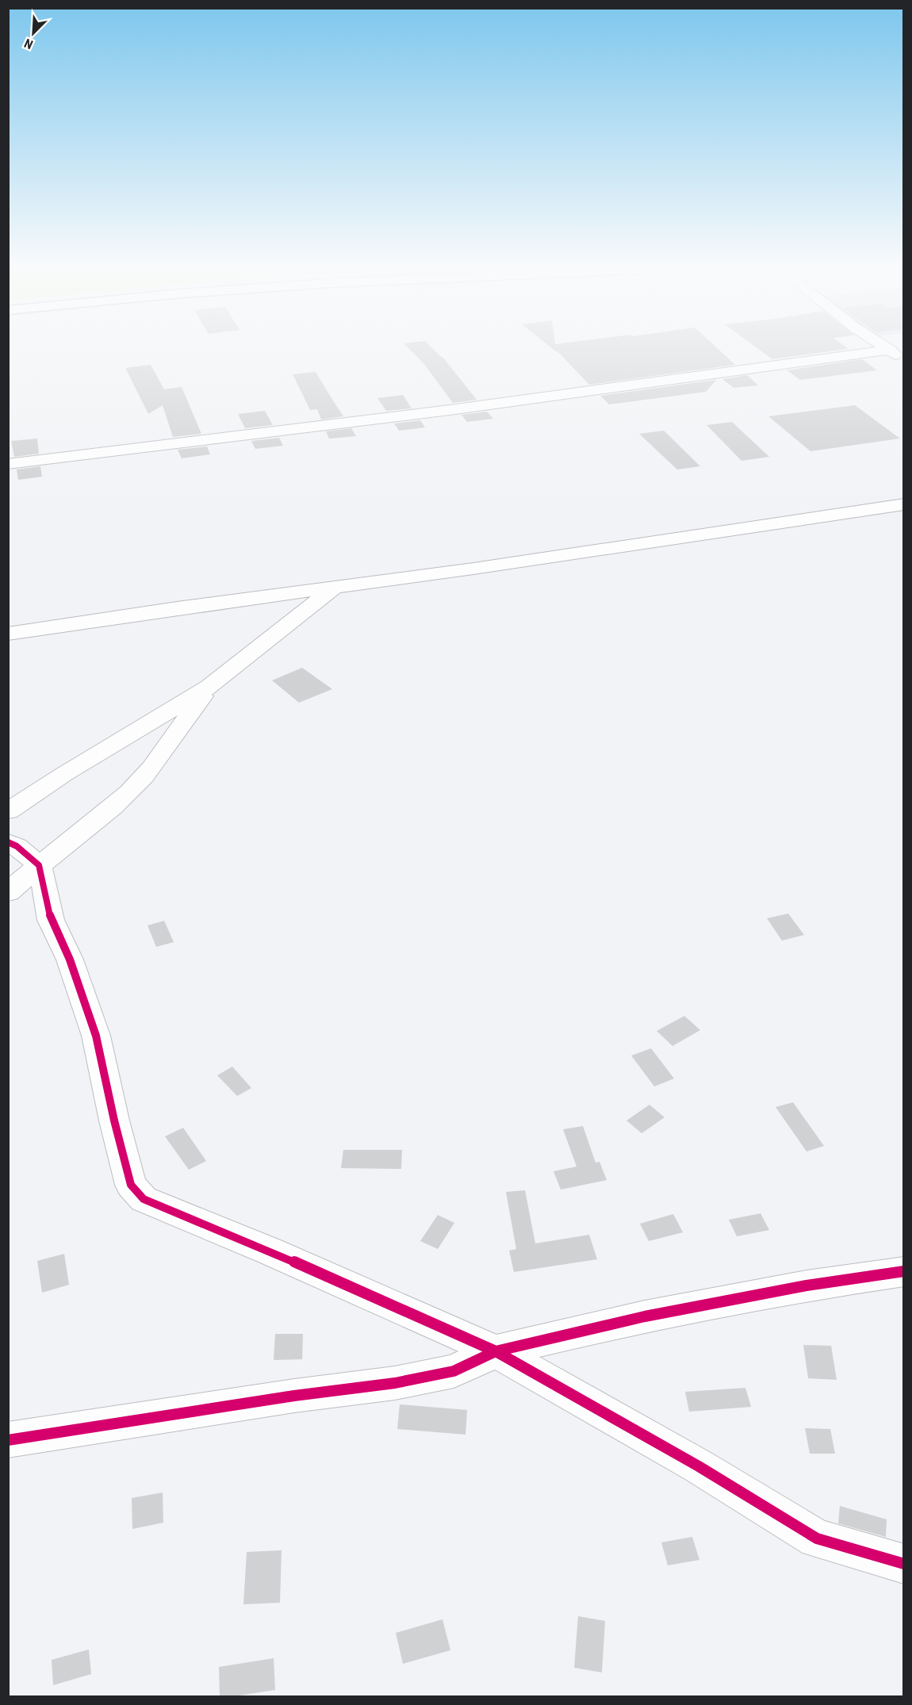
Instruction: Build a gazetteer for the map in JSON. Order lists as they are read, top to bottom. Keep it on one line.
{"north":"bottom left"}
